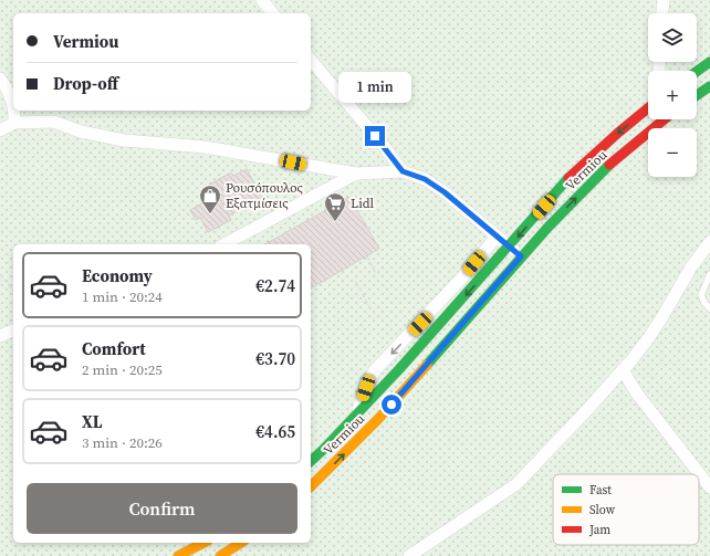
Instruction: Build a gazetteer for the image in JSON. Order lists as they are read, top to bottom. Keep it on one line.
{"streets":{"main road":["Vermiou"]},"places":{"shop":["Ρουσόπουλος Εξατμίσεις"],"supermarket":["Lidl"]},"legend":["Fast","Slow","Jam"],"page":{"map_buttons":["+","−"],"banner":["Vermiou","Drop-off"],"bubble":"1 min","list":[{"name":"Economy","note":"1 min · 20:24","value":"€2.74"},{"name":"Comfort","note":"2 min · 20:25","value":"€3.70"},{"name":"XL","note":"3 min · 20:26","value":"€4.65"}],"buttons":"Confirm"}}
